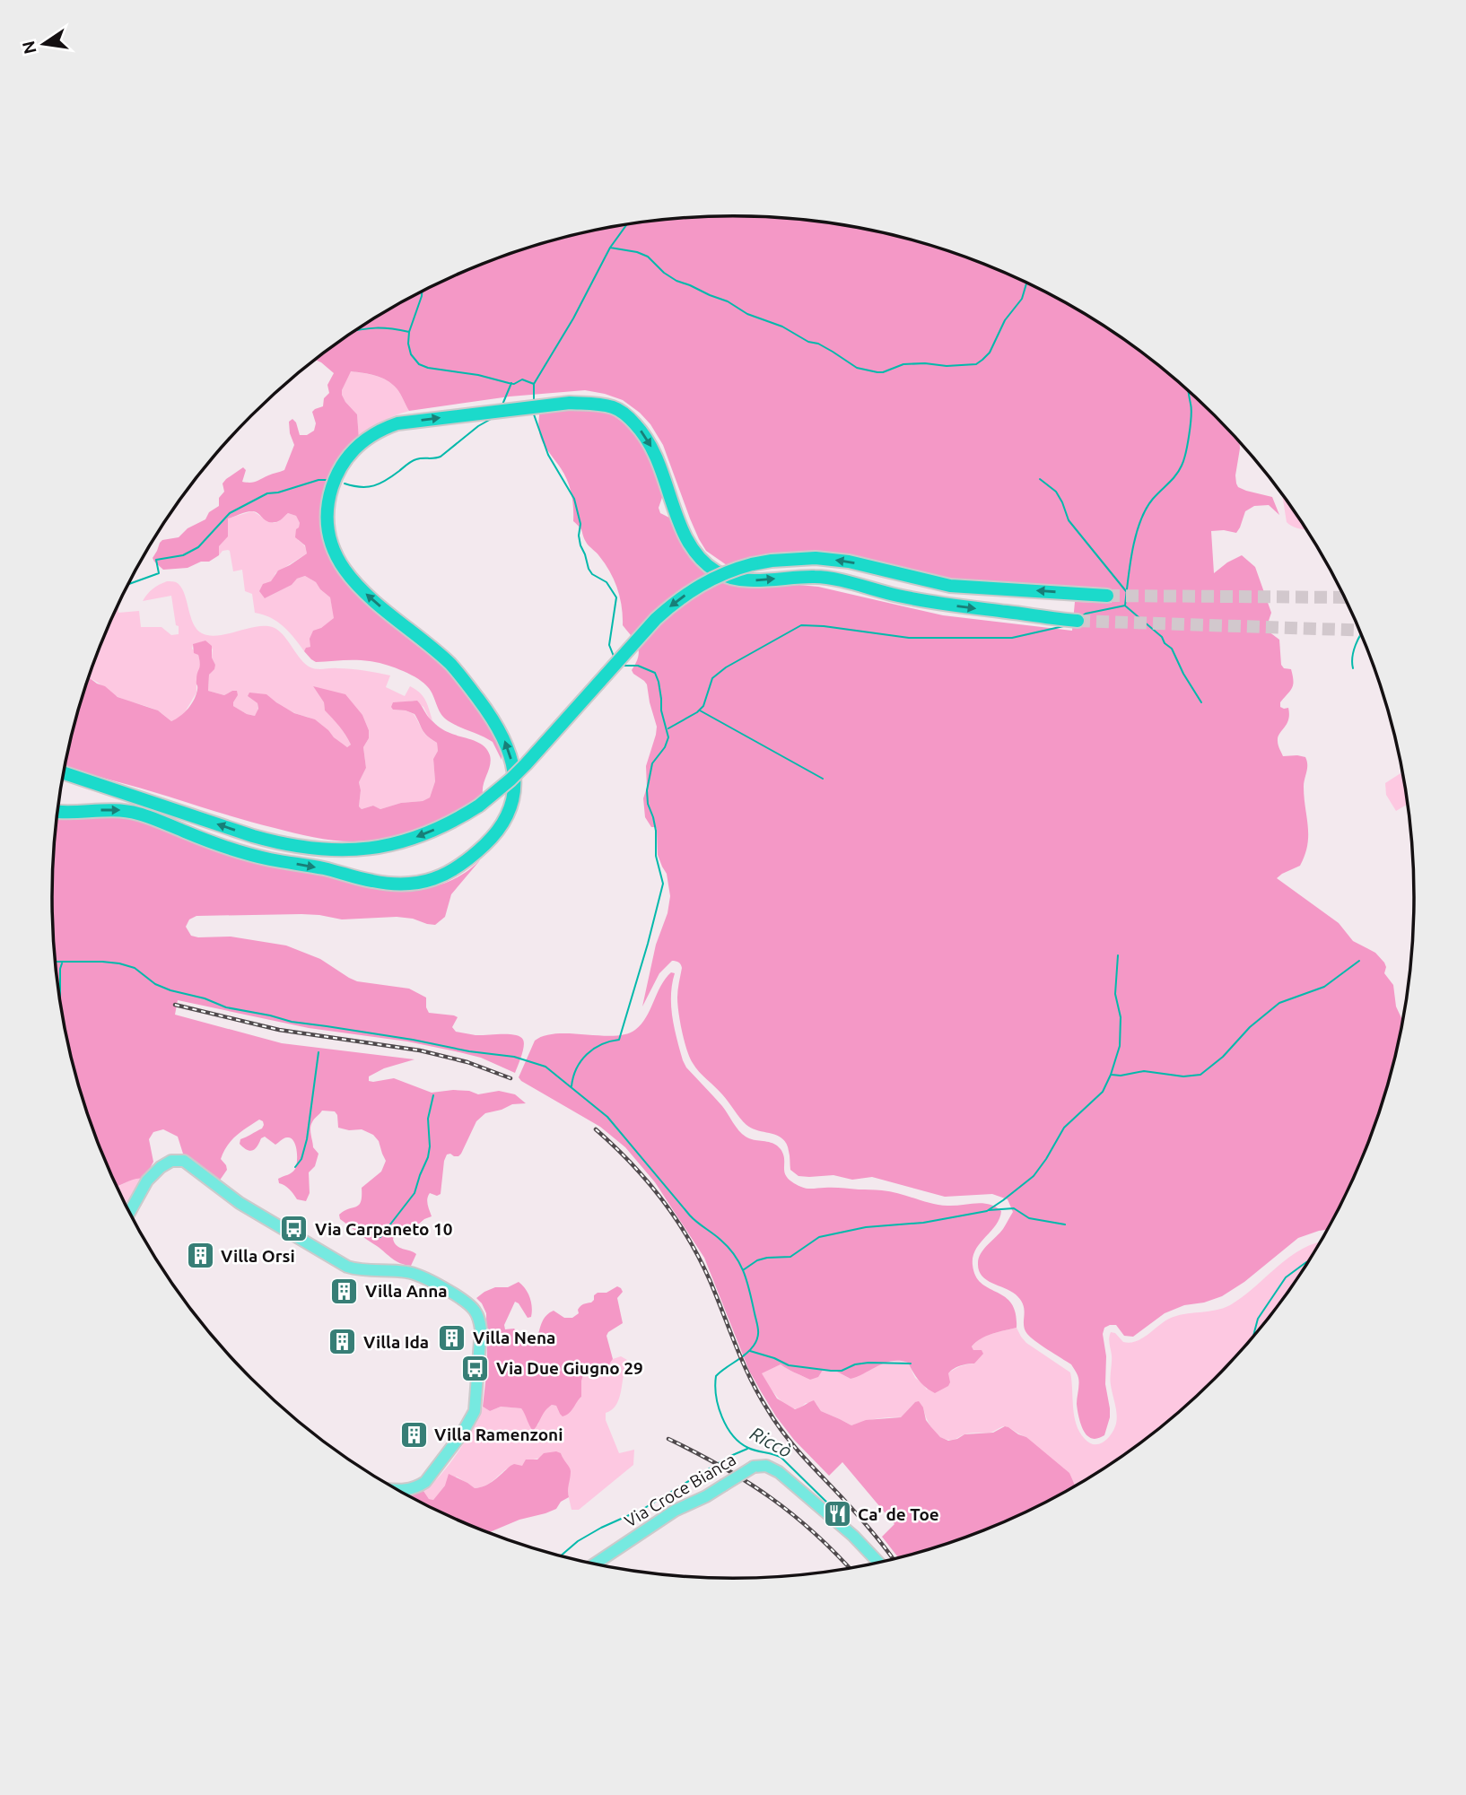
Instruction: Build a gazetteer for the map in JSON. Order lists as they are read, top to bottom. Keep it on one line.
{"streets":{"main road":["Via Croce Bianca"]},"water":["Riccò"],"places":{"bus stop":["Via Carpaneto 10","Via Due Giugno 29"],"building":["Villa Orsi","Villa Anna","Villa Nena","Villa Ida","Villa Ramenzoni"],"restaurant":["Ca' de Toe"]},"north":"left"}
